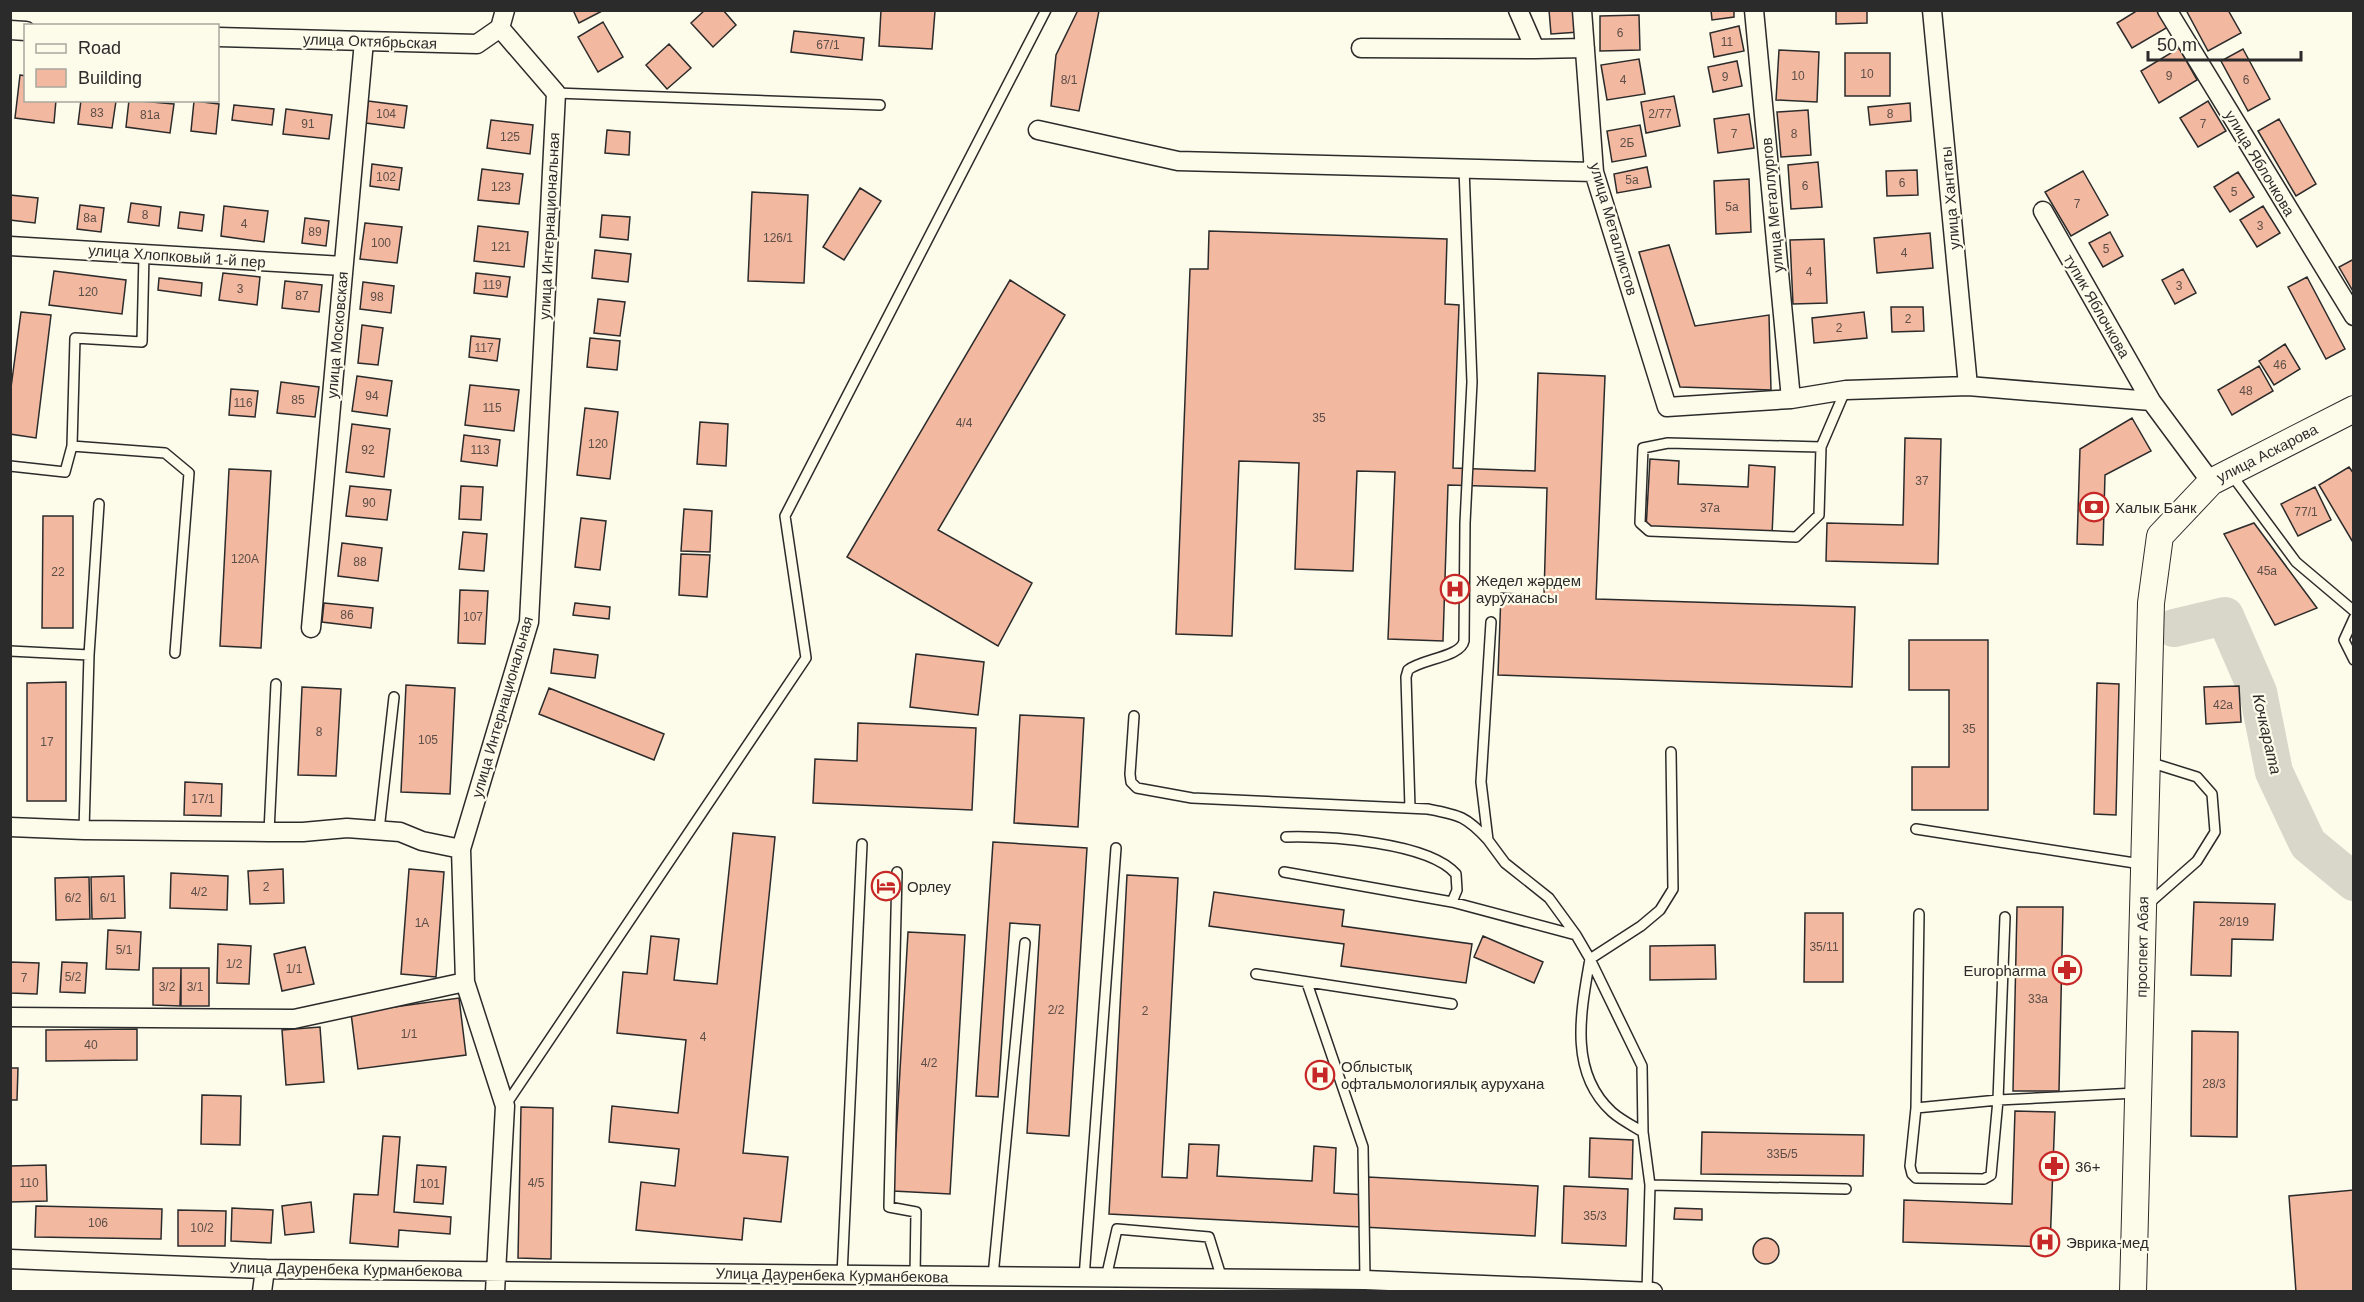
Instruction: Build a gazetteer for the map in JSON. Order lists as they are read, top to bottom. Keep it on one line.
{"streets":{"main road":["улица Аскарова","проспект Абая"],"street":["улица Октябрьская","улица Яблочкова","улица Хантагы","улица Металлургов","улица Интернациональная","улица Металлистов","улица Хлопковый 1-й пер","тупик Яблочкова","улица Московская","Улица Дауренбека Курманбекова"]},"crossings":[["улица Октябрьская","улица Московская"],["улица Металлургов","улица Металлистов"],["улица Интернациональная","Улица Дауренбека Курманбекова"],["улица Хлопковый 1-й пер","улица Московская"],["тупик Яблочкова","улица Аскарова"],["улица Аскарова","проспект Абая"]],"water":["Кочкарата"],"places":{"bank":["Халык Банк"],"hospital":["Жедел жәрдем ауруханасы","Облыстық офтальмологиялық аурухана","Эврика-мед"],"hotel":["Орлеу"],"pharmacy":["Europharma","36+"]},"house_numbers":["6","11","67/1","10","10","9","9","8/1","4","6","83","104","2/77","8","81а","91","7","7","8","125","2Б","102","5а","6","6","123","5","7","5а","8","8а","4","3","89","126/1","100","121","5","4","4","119","3","3","120","87","98","2","2","117","46","48","94","85","116","115","35","4/4","120","92","113","37","90","37а","77/1","120А","88","45а","22","86","107","42а","35","8","105","17","17/1","2","4/2","6/2","6/1","28/19","1А","35/11","5/1","1/2","1/1","5/2","7","3/2","3/1","33а","2/2","2","1/1","4","40","4/2","28/3","33Б/5","110","4/5","101","35/3","106","10/2"],"legend":["Road","Building"],"scale_bar":"50 m"}
